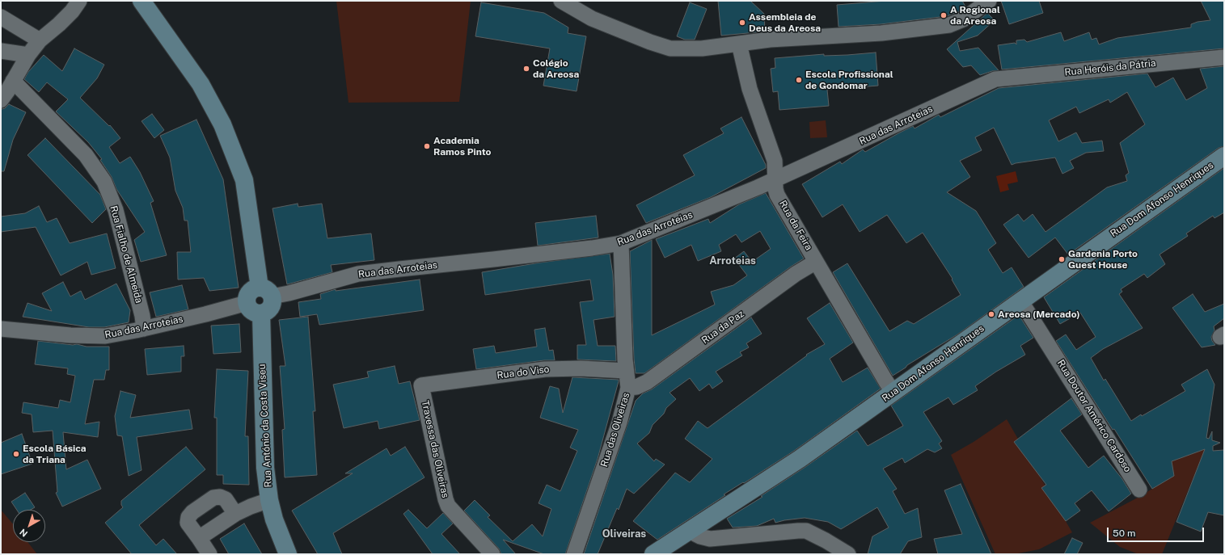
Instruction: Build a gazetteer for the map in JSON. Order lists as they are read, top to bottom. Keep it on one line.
{"streets":{"main road":["Rua Dom Afonso Henriques","Rua António da Costa Viseu"],"street":["Rua Heróis da Pátria","Rua das Arroteias","Rua da Feira","Rua Fialho de Almeida","Rua da Paz","Rua do Viso","Rua Doutor Américo Cardoso","Rua das Oliveiras","Travessa das Oliveiras"]},"crossings":[["Rua Heróis da Pátria","Rua das Arroteias"],["Rua das Arroteias","Rua da Feira"],["Rua das Arroteias","Rua Fialho de Almeida"],["Rua das Arroteias","Rua António da Costa Viseu"],["Rua das Arroteias","Rua das Oliveiras"],["Rua Dom Afonso Henriques","Rua da Feira"],["Rua Dom Afonso Henriques","Rua Doutor Américo Cardoso"],["Rua da Feira","Rua da Paz"],["Rua da Paz","Rua das Oliveiras"],["Rua do Viso","Rua das Oliveiras"],["Rua do Viso","Travessa das Oliveiras"]],"districts":["Arroteias","Oliveiras"],"places":["A Regional da Areosa","Assembleia de Deus da Areosa","Colégio da Areosa","Escola Profissional de Gondomar","Academia Ramos Pinto","Gardenia Porto Guest House","Areosa (Mercado)","Escola Básica da Triana"],"scale_bar":"50 m","north":"bottom left"}
